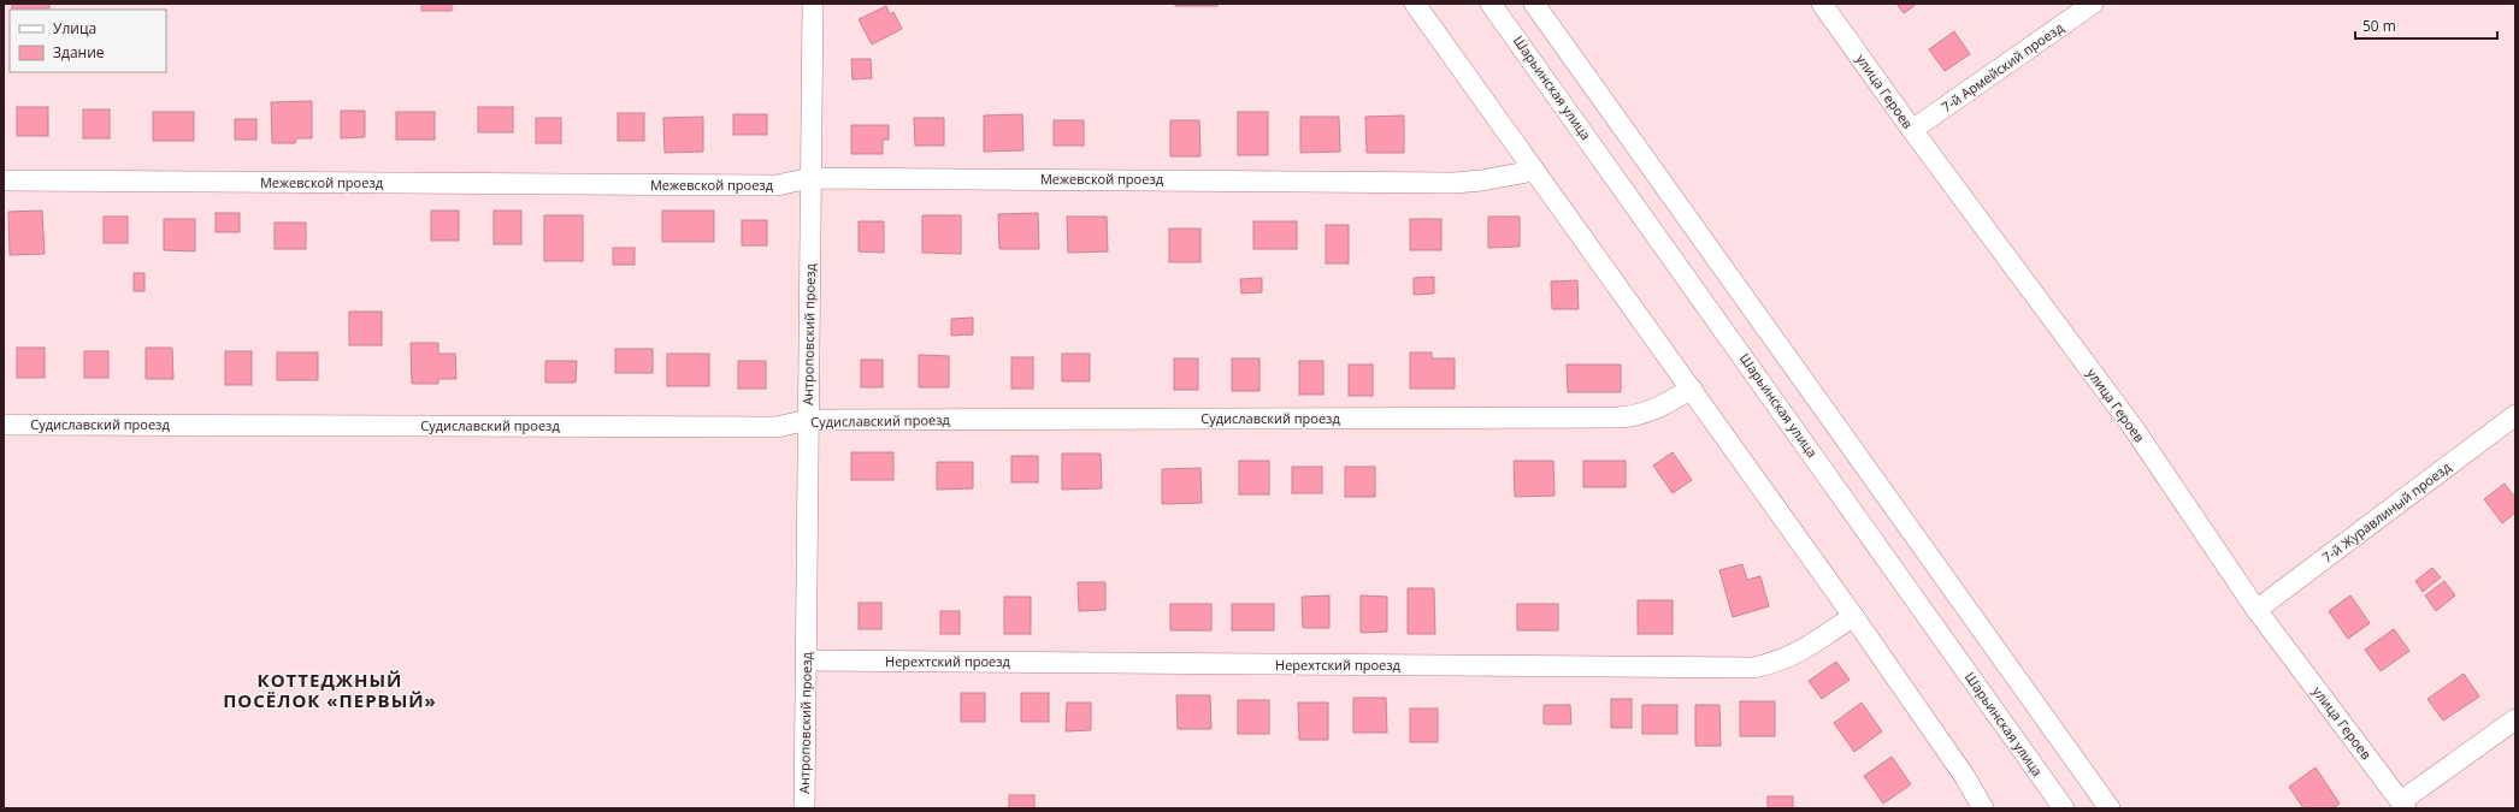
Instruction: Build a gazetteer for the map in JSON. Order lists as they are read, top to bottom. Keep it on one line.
{"streets":{"street":["7-й Армейский проезд","Шарьинская улица","улица Героев","Межевской проезд","Антроповский проезд","Судиславский проезд","7-й Журавлиный проезд","Нерехтский проезд"]},"crossings":[["7-й Армейский проезд","улица Героев"],["улица Героев","7-й Журавлиный проезд"],["Межевской проезд","Антроповский проезд"],["Антроповский проезд","Судиславский проезд"],["Антроповский проезд","Нерехтский проезд"]],"districts":["КОТТЕДЖНЫЙ ПОСЁЛОК «ПЕРВЫЙ»"],"legend":["Улица","Здание"],"scale_bar":"50 m"}
